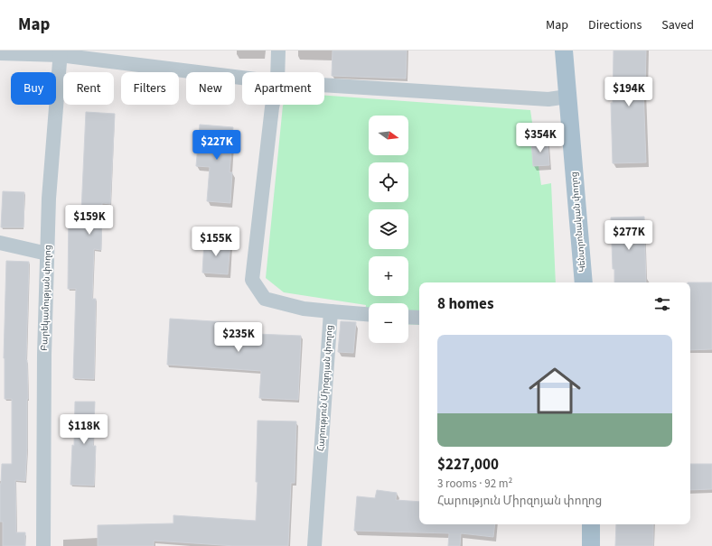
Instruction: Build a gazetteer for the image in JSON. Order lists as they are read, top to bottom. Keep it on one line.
{"streets":{"main road":["Կենտրոնական փողոց"],"street":["Բարեկամության փողոց","Հարություն Միրզոյան փողոց"]},"north":"right","page":{"header":"Map","nav":["Map","Directions","Saved"],"chip":["Buy","Rent","Filters","New","Apartment"],"price":["$194K","$354K","$227K","$159K","$277K","$155K","$235K","$118K"],"map_buttons":["+","−"],"heading":"8 homes","list":[{"name":"$227,000","note":"3 rooms · 92 m² · Հարություն Միրզոյան փողոց"}]}}
